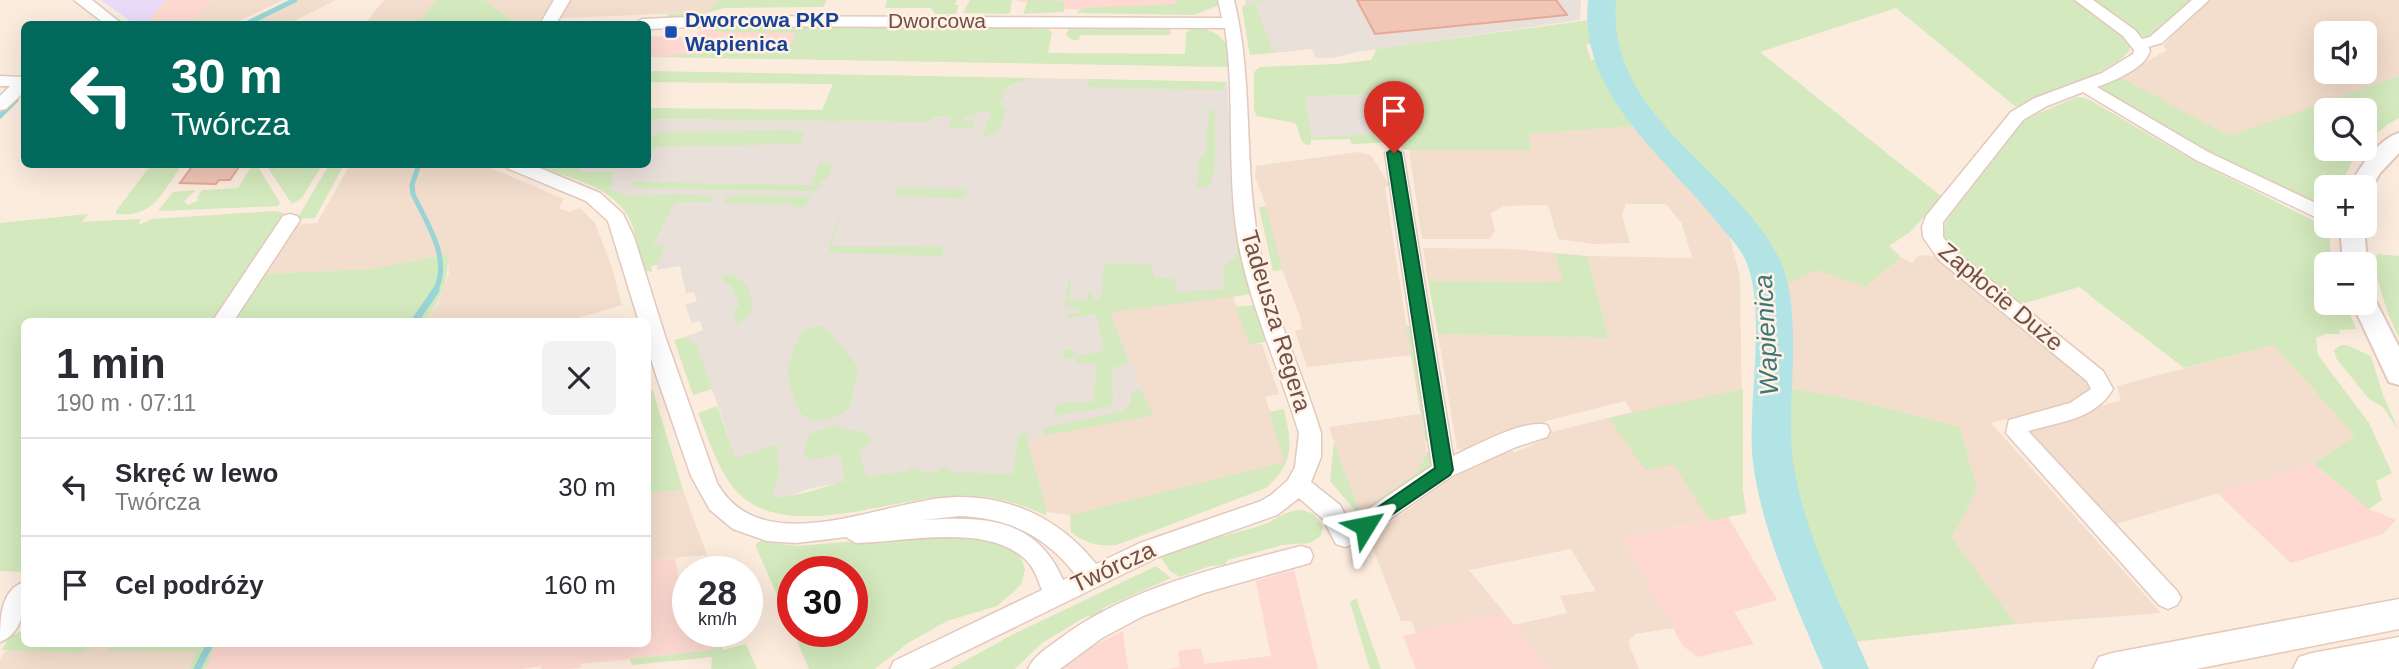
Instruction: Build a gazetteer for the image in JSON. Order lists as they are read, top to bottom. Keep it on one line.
{"streets":{"street":["Dworcowa","Zapłocie Duże","Tadeusza Regera","Twórcza"]},"crossings":[["Dworcowa","Tadeusza Regera"],["Tadeusza Regera","Twórcza"]],"water":["Wapienica"],"places":{"transit":["Dworcowa PKP Wapienica"]},"page":{"map_buttons":["+","−"],"turn":["30 m","Twórcza"],"heading":["1 min","190 m · 07:11"],"list":[{"name":"Skręć w lewo","note":"Twórcza","value":"30 m"},{"name":"Cel podróży","value":"160 m"}],"speed":"28 km/h","limit":"30"}}
